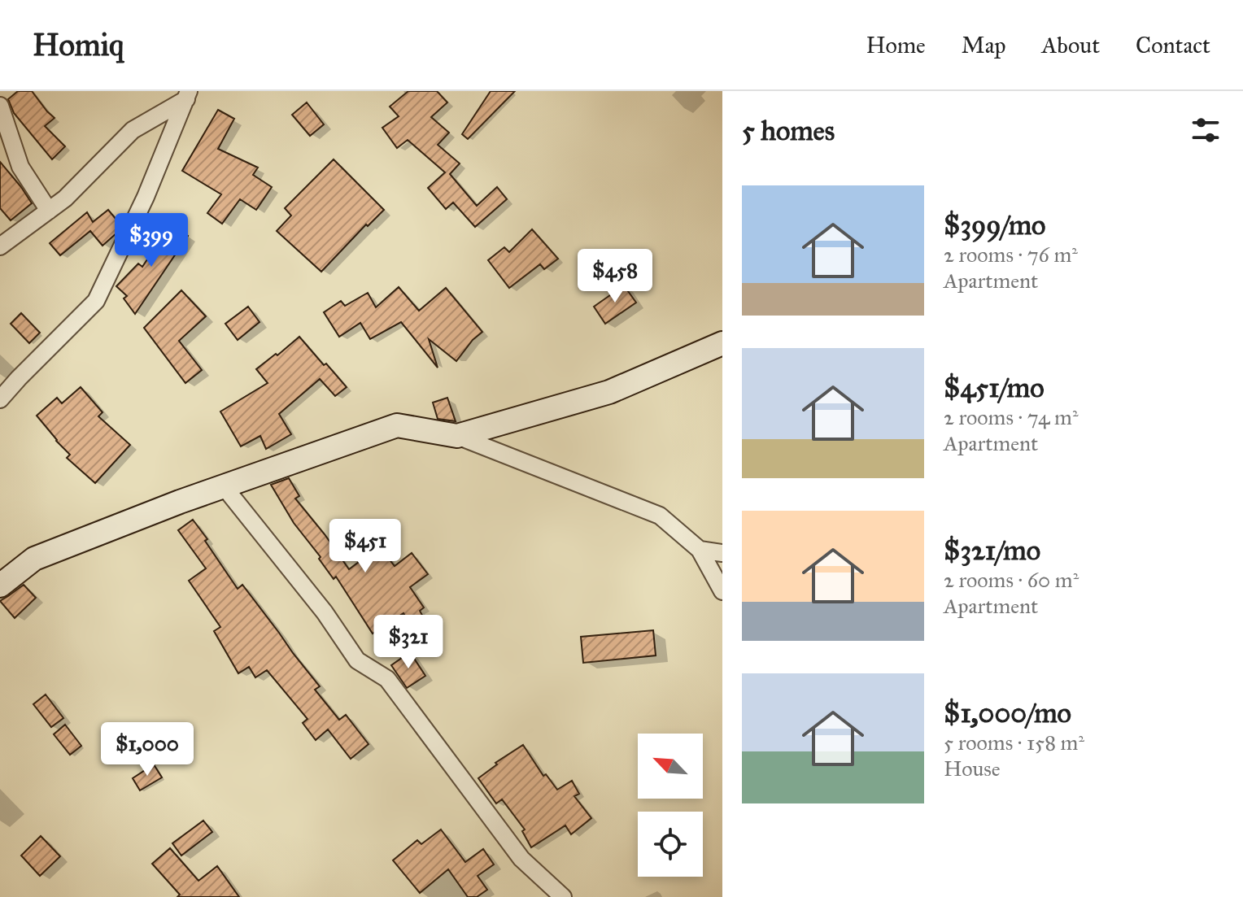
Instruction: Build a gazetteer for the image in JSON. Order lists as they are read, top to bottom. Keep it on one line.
{"north":"top left","page":{"header":"Homiq","nav":["Home","Map","About","Contact"],"heading":"5 homes","list":[{"name":"$399/mo","note":"2 rooms · 76 m² · Apartment"},{"name":"$451/mo","note":"2 rooms · 74 m² · Apartment"},{"name":"$321/mo","note":"2 rooms · 60 m² · Apartment"},{"name":"$1,000/mo","note":"5 rooms · 158 m² · House"}],"price":["$399","$458","$451","$321","$1,000"]}}
